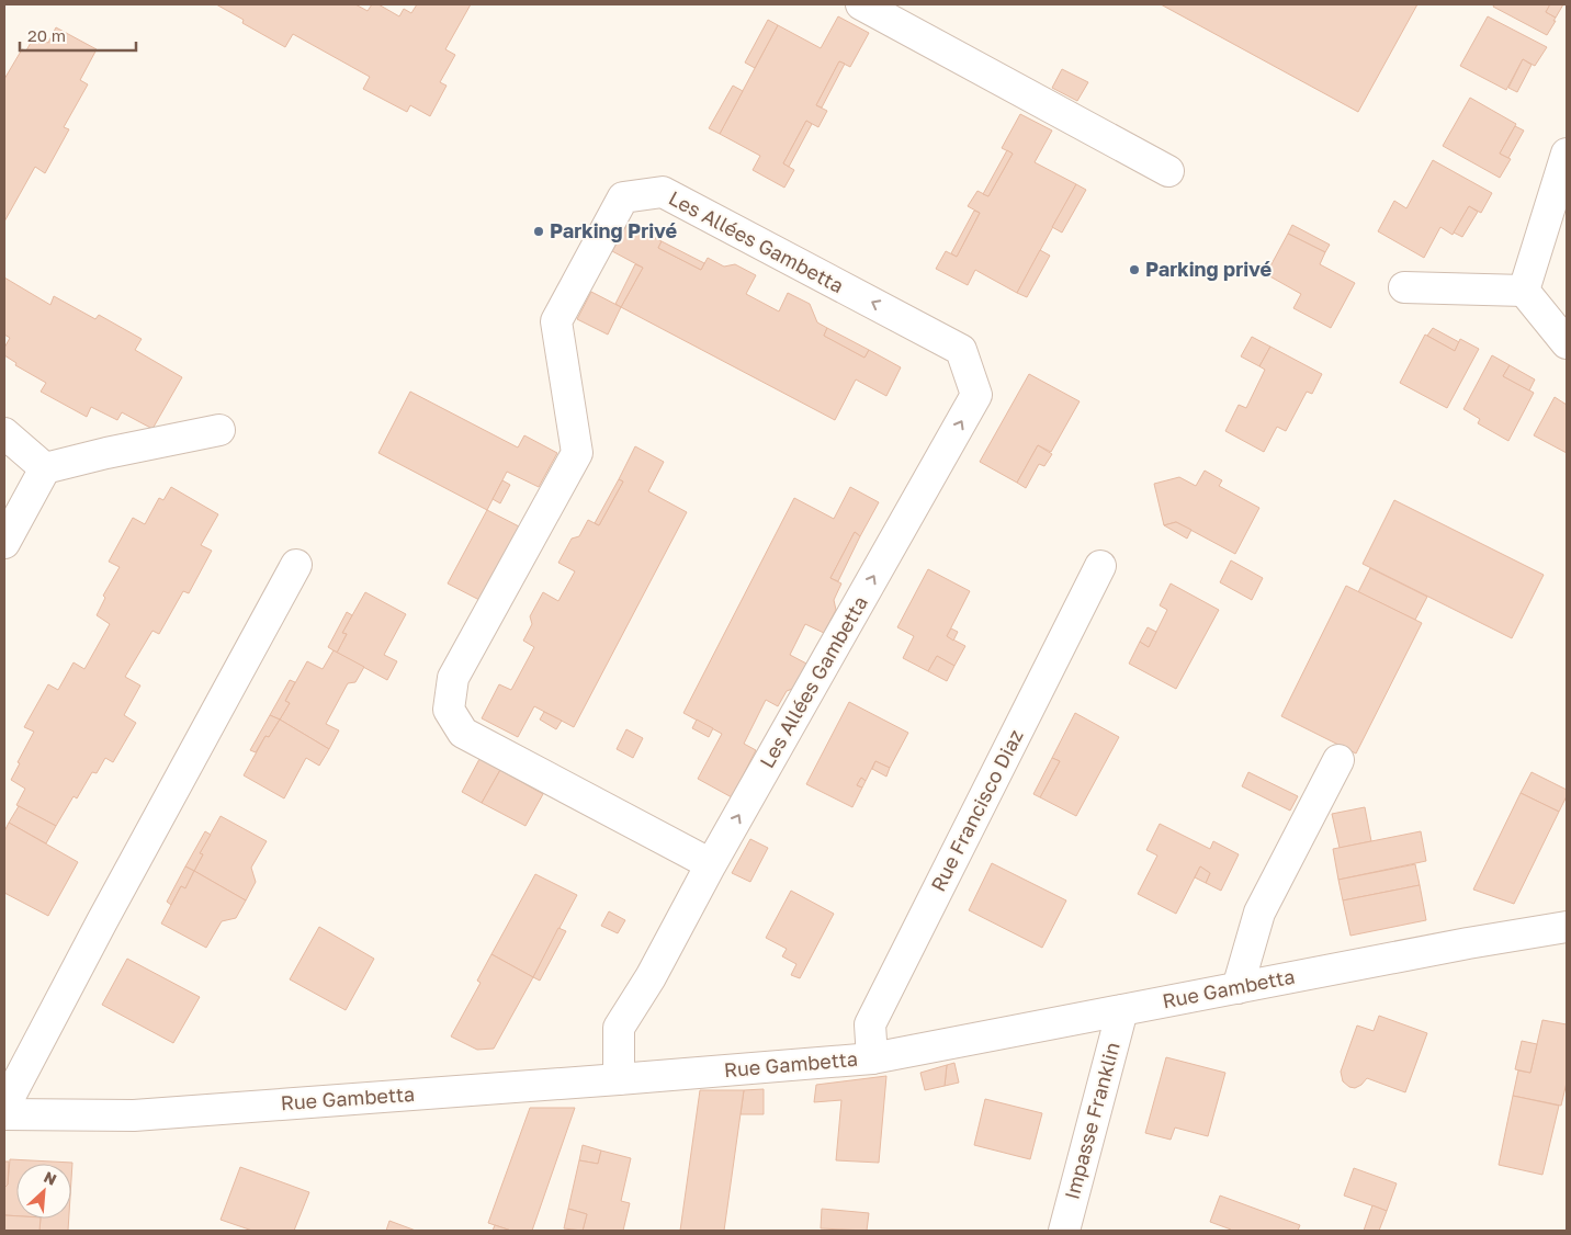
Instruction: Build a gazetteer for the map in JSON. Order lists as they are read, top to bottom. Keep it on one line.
{"streets":{"street":["Les Allées Gambetta","Rue Francisco Diaz","Rue Gambetta","Impasse Franklin"]},"crossings":[["Les Allées Gambetta","Rue Gambetta"],["Rue Francisco Diaz","Rue Gambetta"],["Rue Gambetta","Impasse Franklin"]],"places":["Parking Privé","Parking privé"],"scale_bar":"20 m","north":"top right"}
